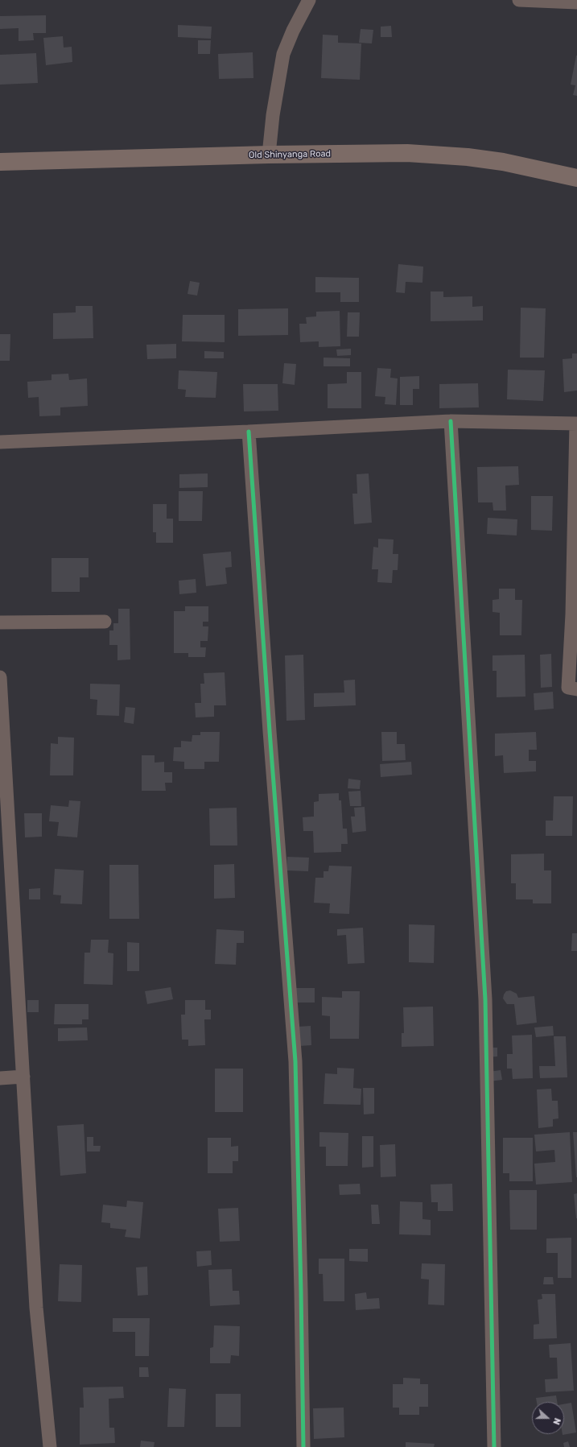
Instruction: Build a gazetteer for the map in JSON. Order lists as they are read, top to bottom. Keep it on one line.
{"streets":{"main road":["Old Shinyanga Road"]},"north":"right"}
